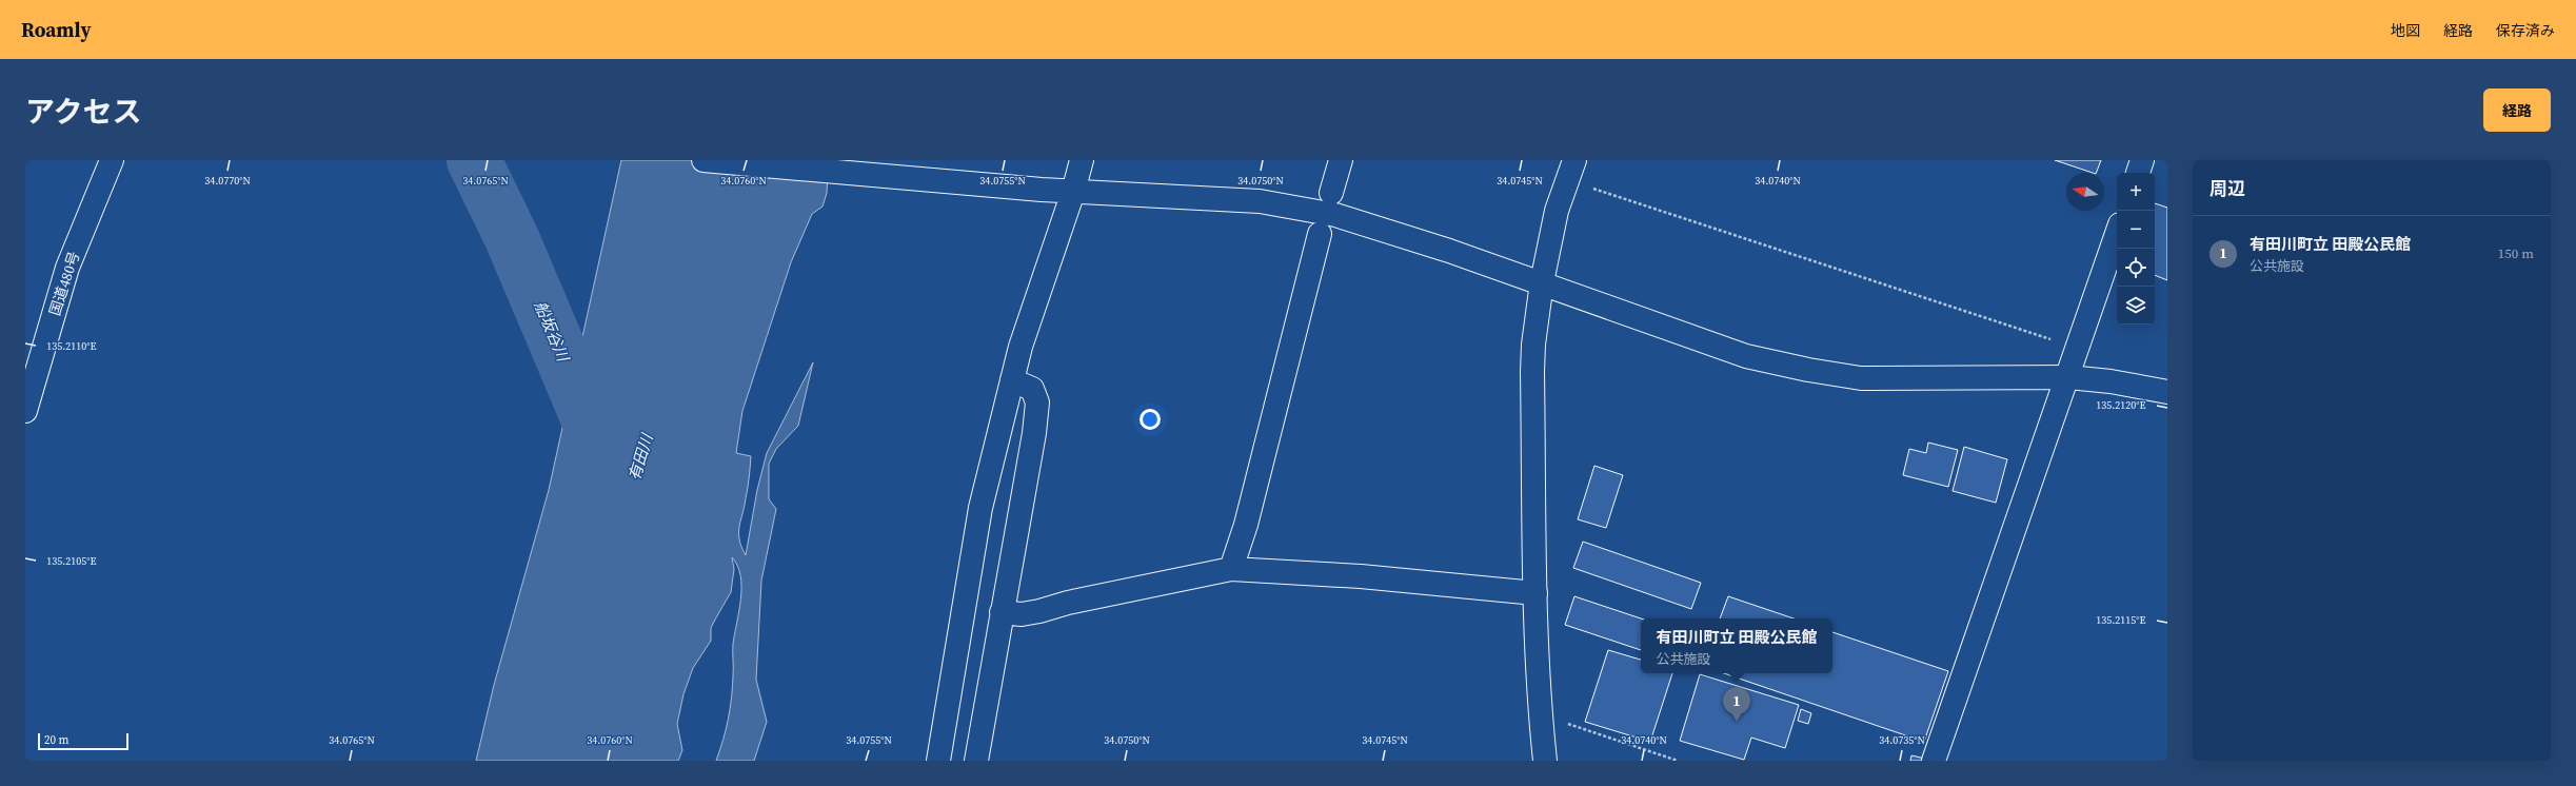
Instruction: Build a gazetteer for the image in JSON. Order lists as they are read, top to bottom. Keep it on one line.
{"streets":{"main road":["国道480号"]},"water":["船坂谷川","有田川"],"scale_bar":"20 m","north":"left","page":{"header":"Roamly","nav":["地図","経路","保存済み"],"title":"アクセス","buttons":"経路","heading":"周辺","map_buttons":["+","−"],"list":[{"mark":"1","name":"有田川町立 田殿公民館","note":"公共施設","value":"150 m"}],"popup":["有田川町立 田殿公民館","公共施設"],"pins":"1","scale":"20 m"},"coordinates":["34.0770°N","34.0765°N","34.0760°N","34.0755°N","34.0750°N","34.0745°N","34.0740°N","135.2110°E","135.2120°E","135.2105°E","135.2115°E","34.0735°N"]}
